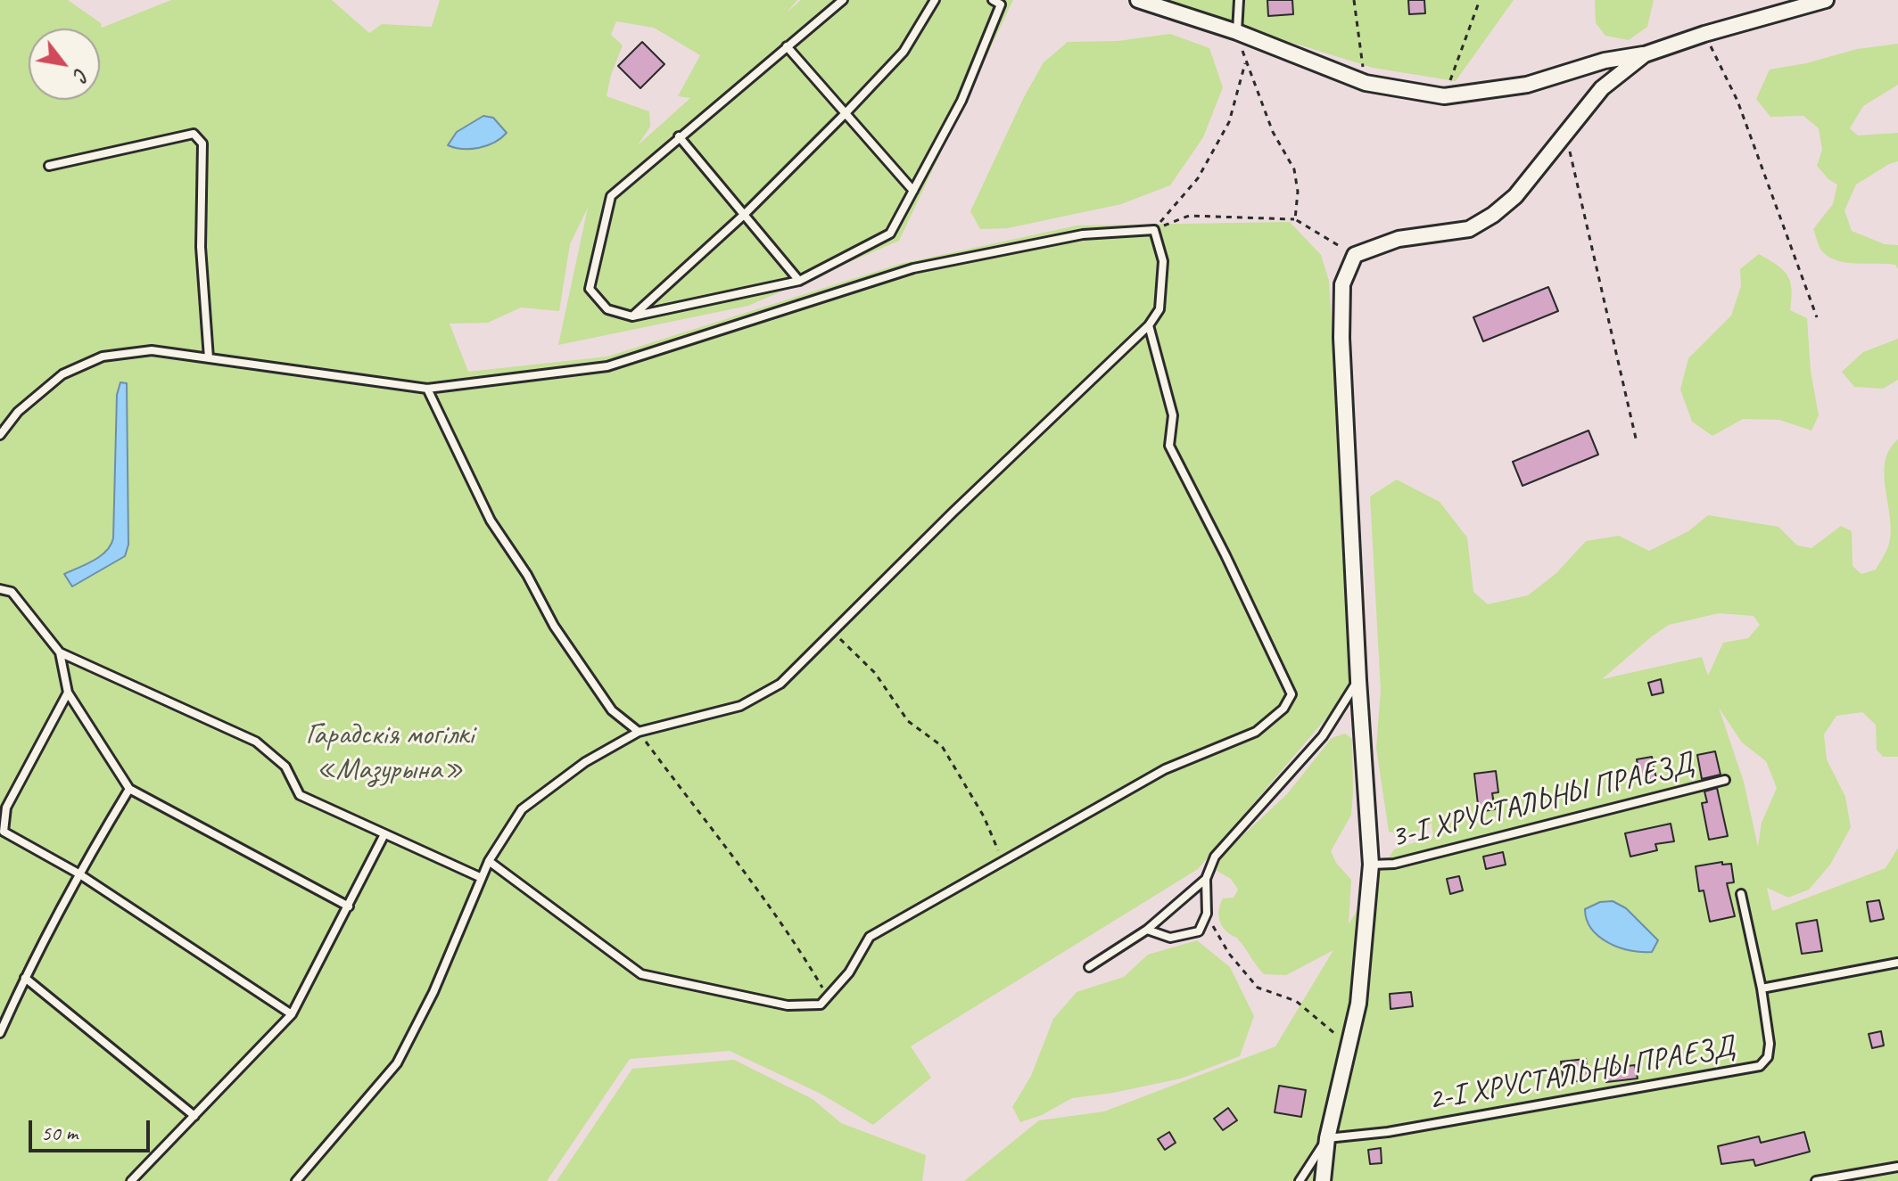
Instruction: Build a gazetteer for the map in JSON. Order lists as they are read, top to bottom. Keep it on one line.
{"streets":{"lane":["3-І ХРУСТАЛЬНЫ ПРАЕЗД","2-І ХРУСТАЛЬНЫ ПРАЕЗД"]},"parks":["Гарадскія могілкі «Мазурына»"],"scale_bar":"50 m","north":"bottom right"}
